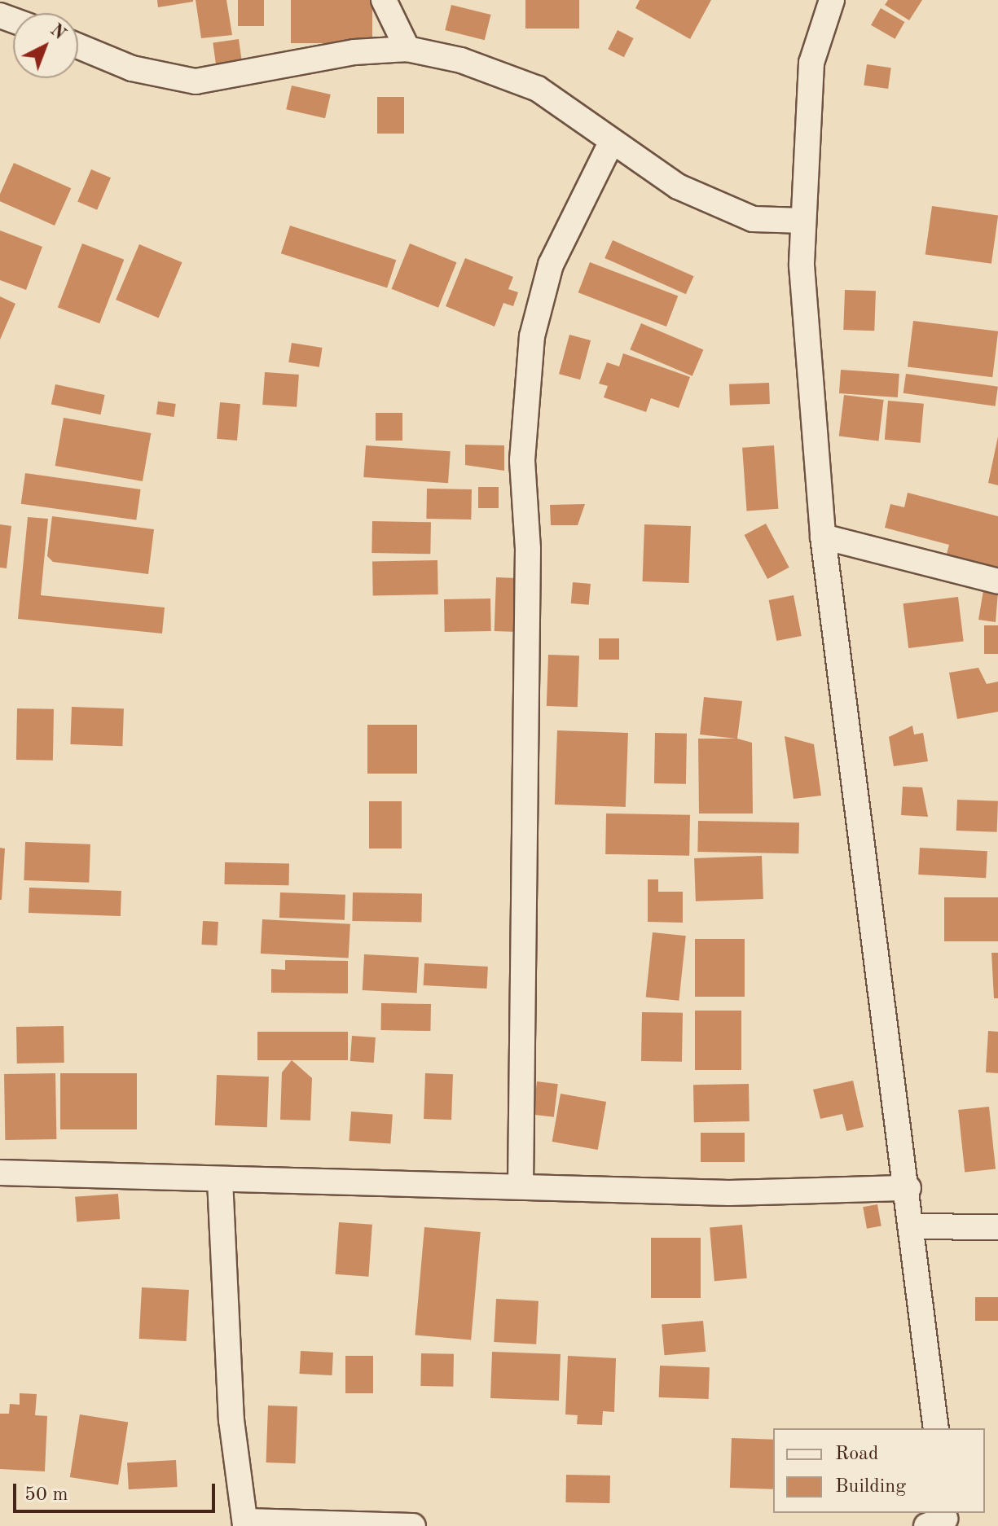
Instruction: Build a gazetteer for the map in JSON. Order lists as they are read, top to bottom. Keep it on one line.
{"legend":["Road","Building"],"scale_bar":"50 m","north":"top right"}
